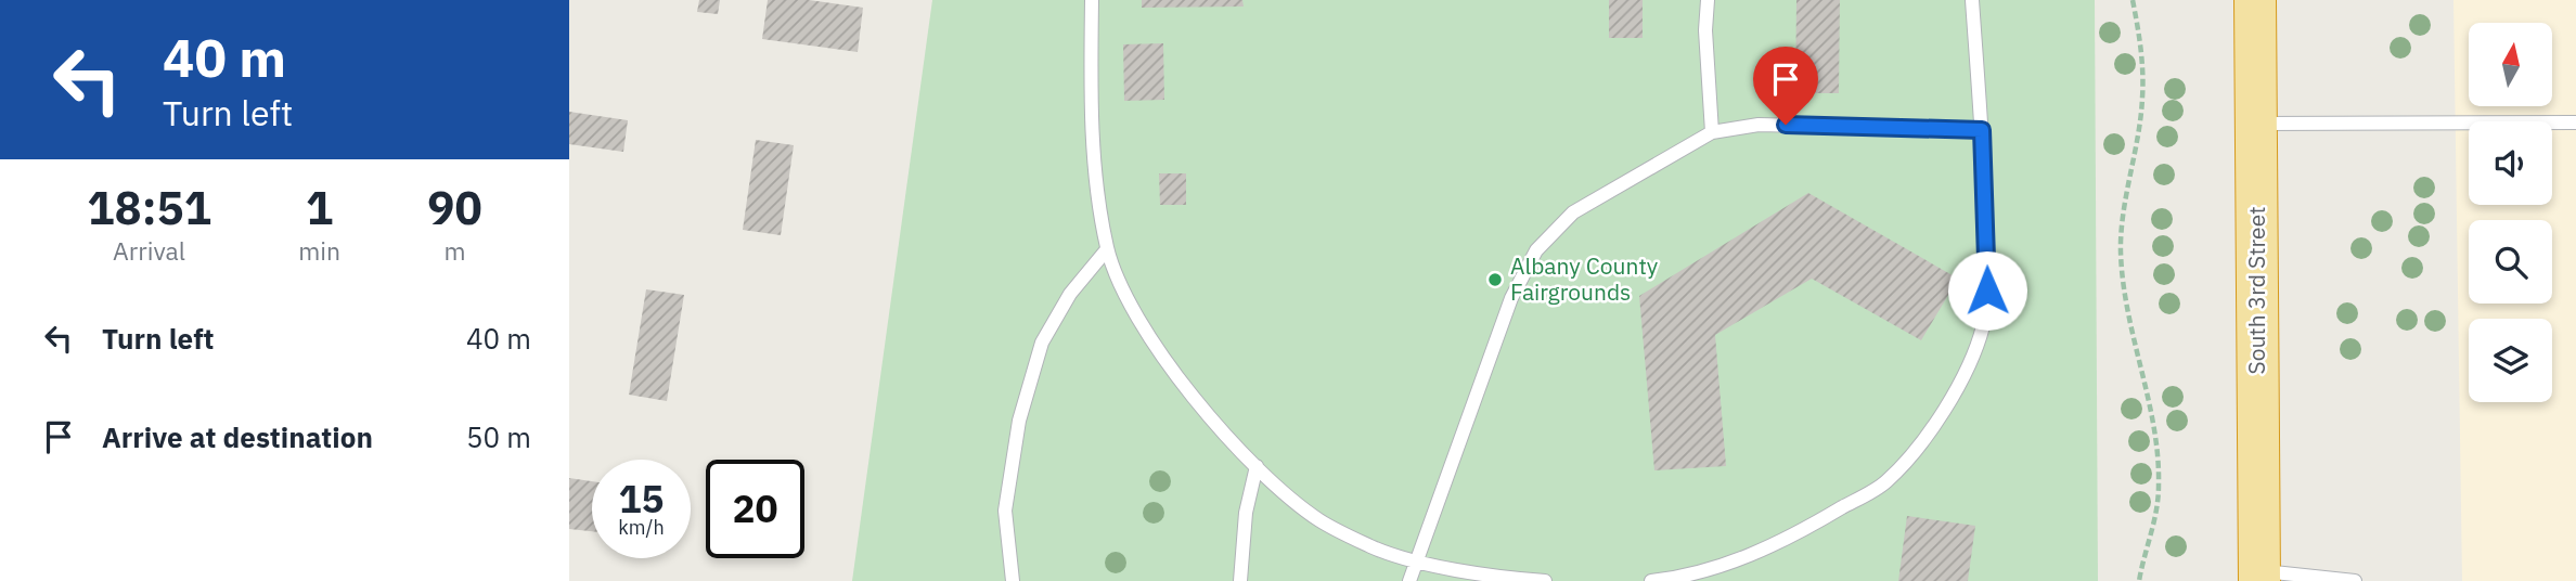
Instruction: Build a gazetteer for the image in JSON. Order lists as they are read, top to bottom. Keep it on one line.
{"streets":{"highway":["South 3rd Street"]},"places":["Albany County Fairgrounds"],"north":"top","page":{"turn":["40 m","Turn left"],"eta":["18:51","Arrival","1","min","90","m"],"list":[{"name":"Turn left","value":"40 m"},{"name":"Arrive at destination","value":"50 m"}],"speed":"15 km/h","limit":"20"}}
